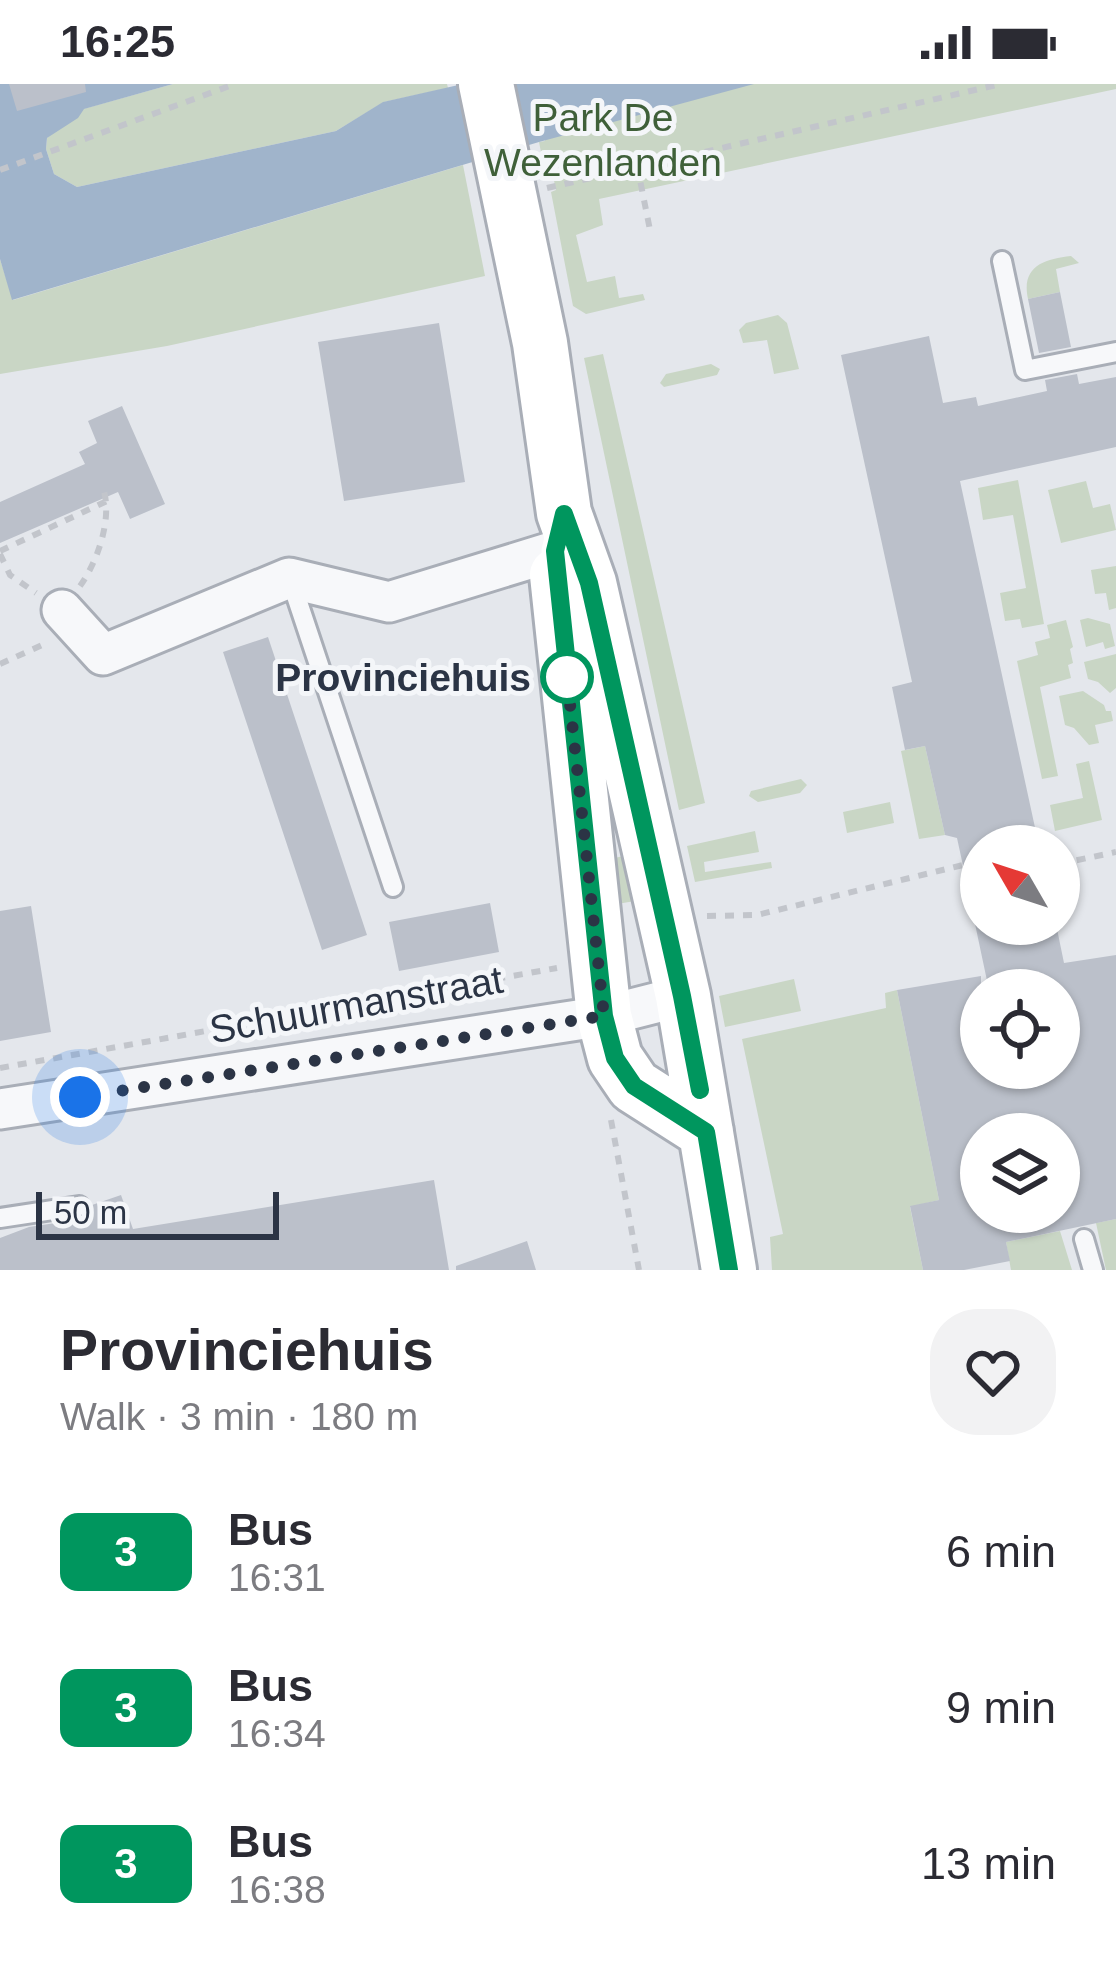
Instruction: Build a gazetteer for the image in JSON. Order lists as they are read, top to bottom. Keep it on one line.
{"streets":{"street":["Schuurmanstraat"]},"parks":["Park De Wezenlanden"],"places":["Provinciehuis"],"lines":["bus line 3"],"scale_bar":"50 m","north":"top left","page":{"status":"16:25","scale":"50 m","heading":["Provinciehuis","Walk · 3 min · 180 m"],"list":[{"mark":"3","name":"Bus","note":"16:31","value":"6 min"},{"mark":"3","name":"Bus","note":"16:34","value":"9 min"},{"mark":"3","name":"Bus","note":"16:38","value":"13 min"}]}}
